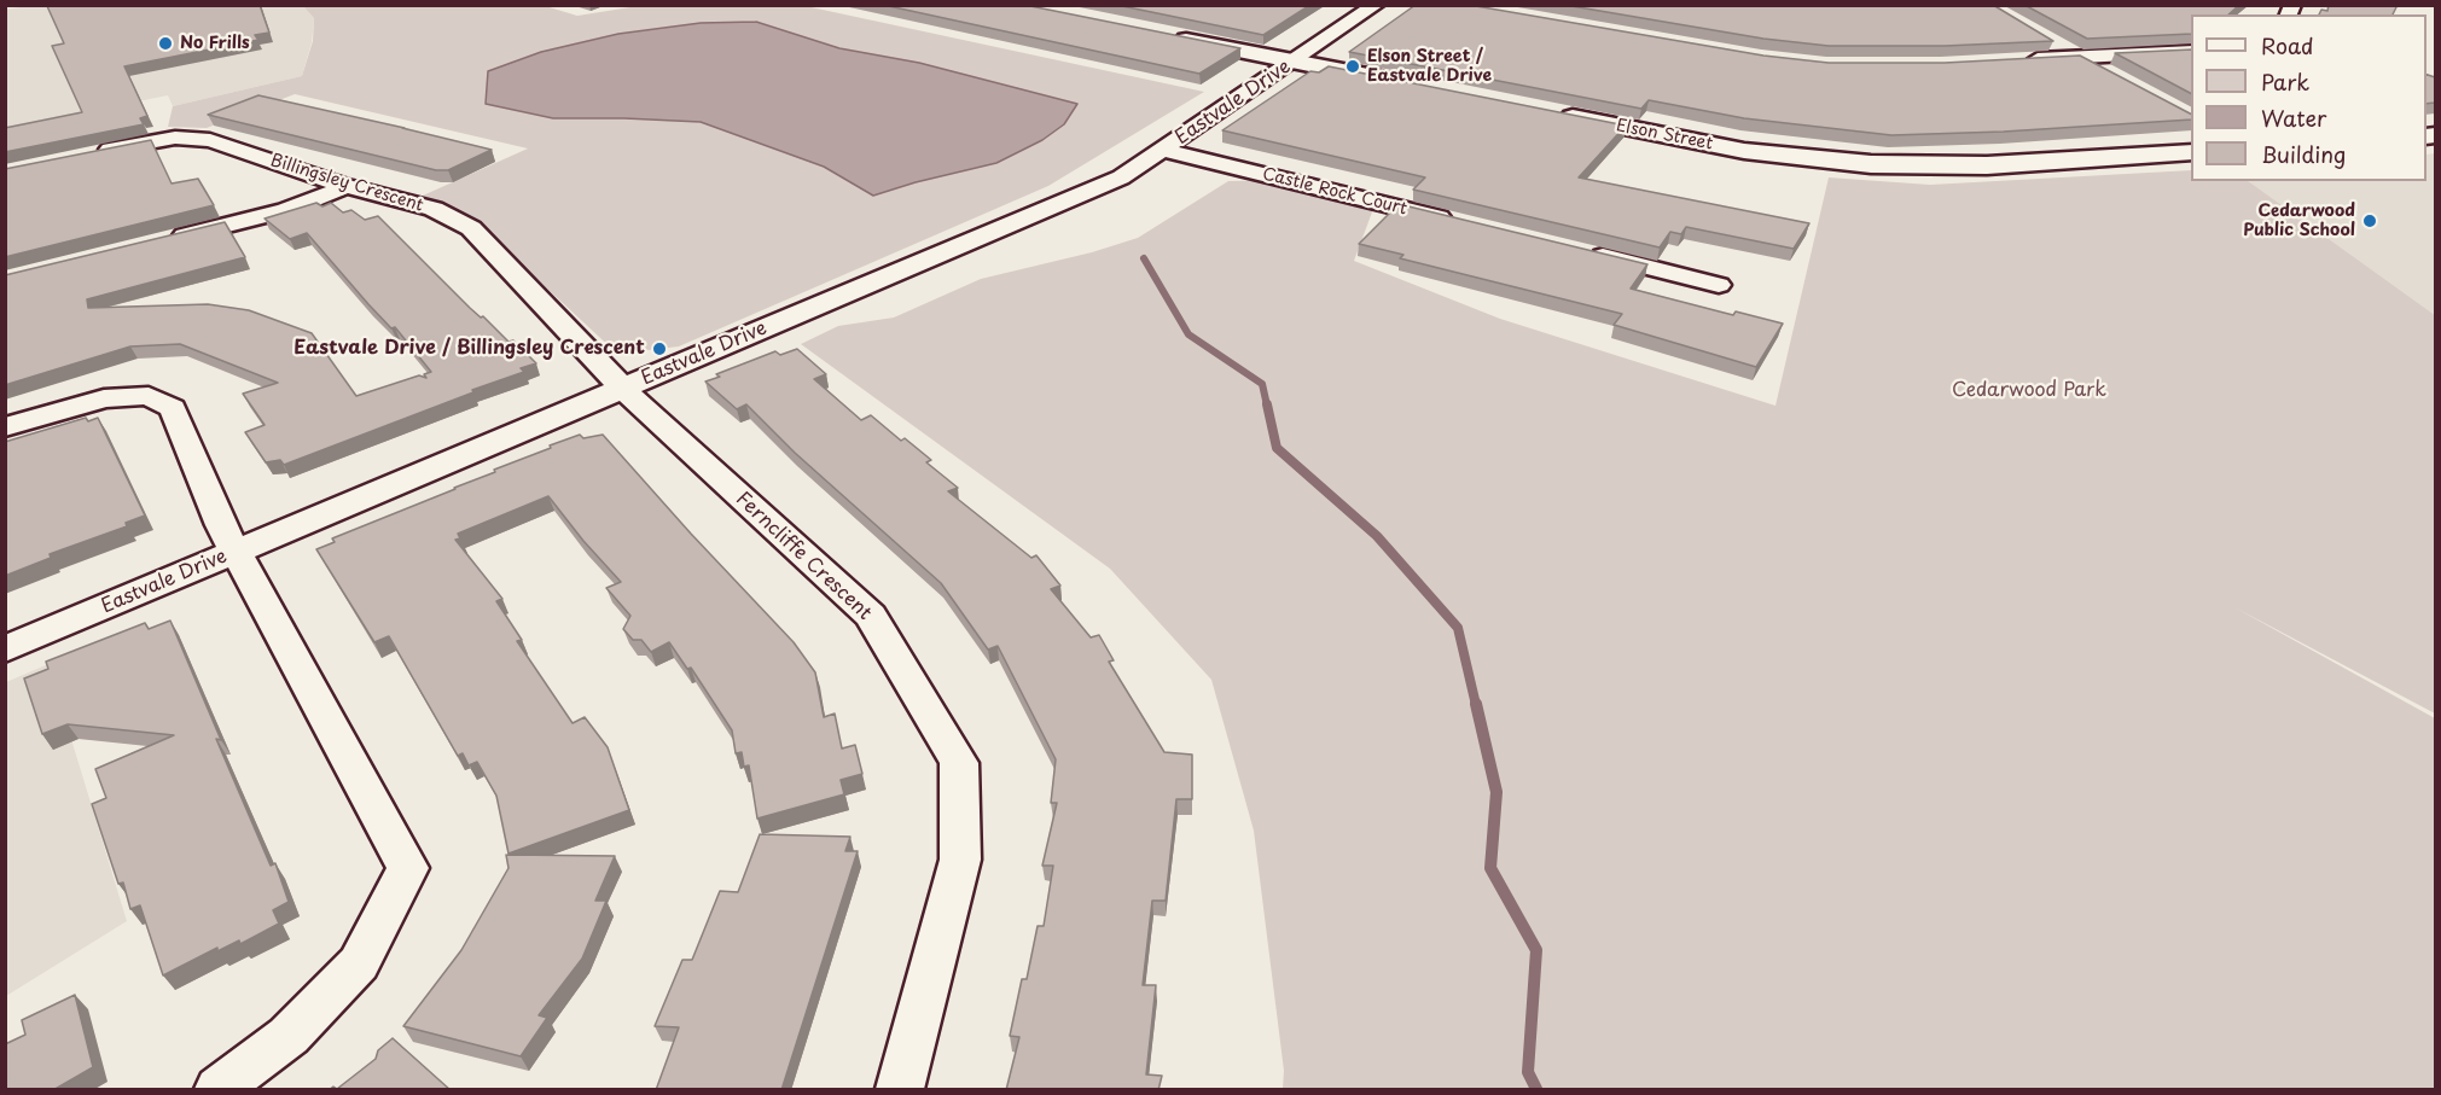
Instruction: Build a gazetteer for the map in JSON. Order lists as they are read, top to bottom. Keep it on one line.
{"streets":{"street":["Eastvale Drive","Elson Street","Billingsley Crescent","Castle Rock Court","Ferncliffe Crescent"]},"crossings":[["Eastvale Drive","Billingsley Crescent"],["Eastvale Drive","Castle Rock Court"],["Eastvale Drive","Ferncliffe Crescent"],["Billingsley Crescent","Ferncliffe Crescent"]],"parks":["Cedarwood Park"],"places":["No Frills","Elson Street / Eastvale Drive","Cedarwood Public School","Eastvale Drive / Billingsley Crescent"],"legend":["Road","Park","Water","Building"]}
